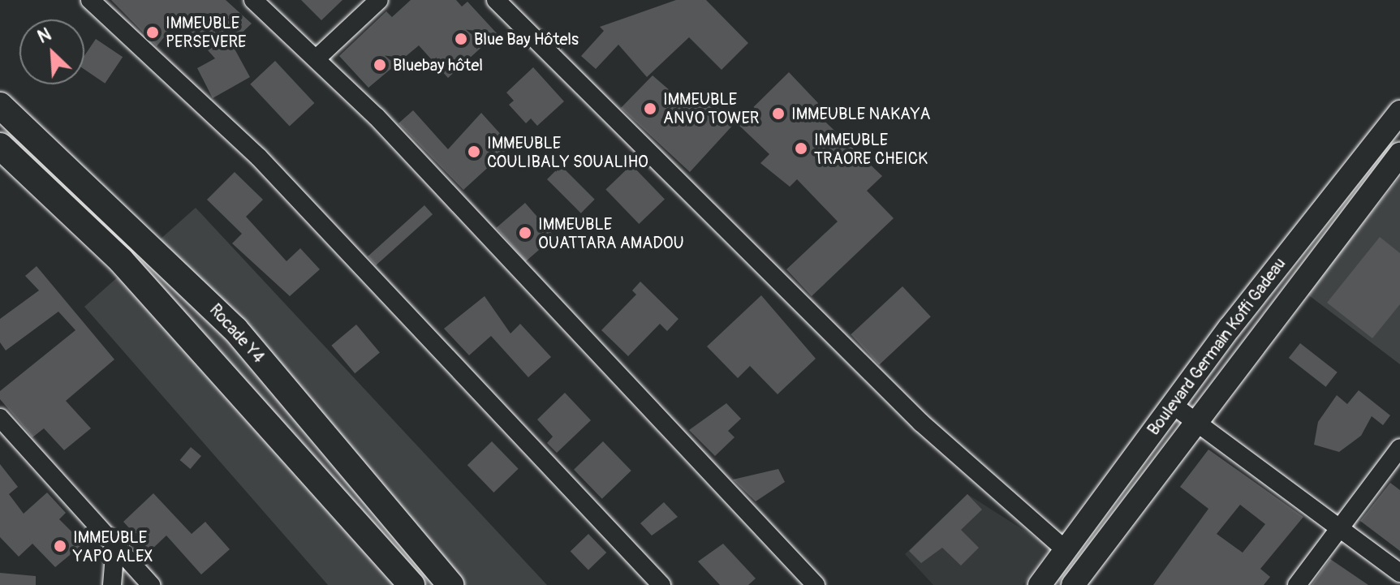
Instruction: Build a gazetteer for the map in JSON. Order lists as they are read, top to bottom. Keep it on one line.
{"streets":{"highway":["Rocade Y4"],"main road":["Boulevard Germain Koffi Gadeau"]},"places":["IMMEUBLE PERSEVERE","Blue Bay Hôtels","Bluebay hôtel","IMMEUBLE ANVO TOWER","IMMEUBLE NAKAYA","IMMEUBLE TRAORE CHEICK","IMMEUBLE COULIBALY SOUALIHO","IMMEUBLE OUATTARA AMADOU","IMMEUBLE YAPO ALEX"],"north":"top left"}
